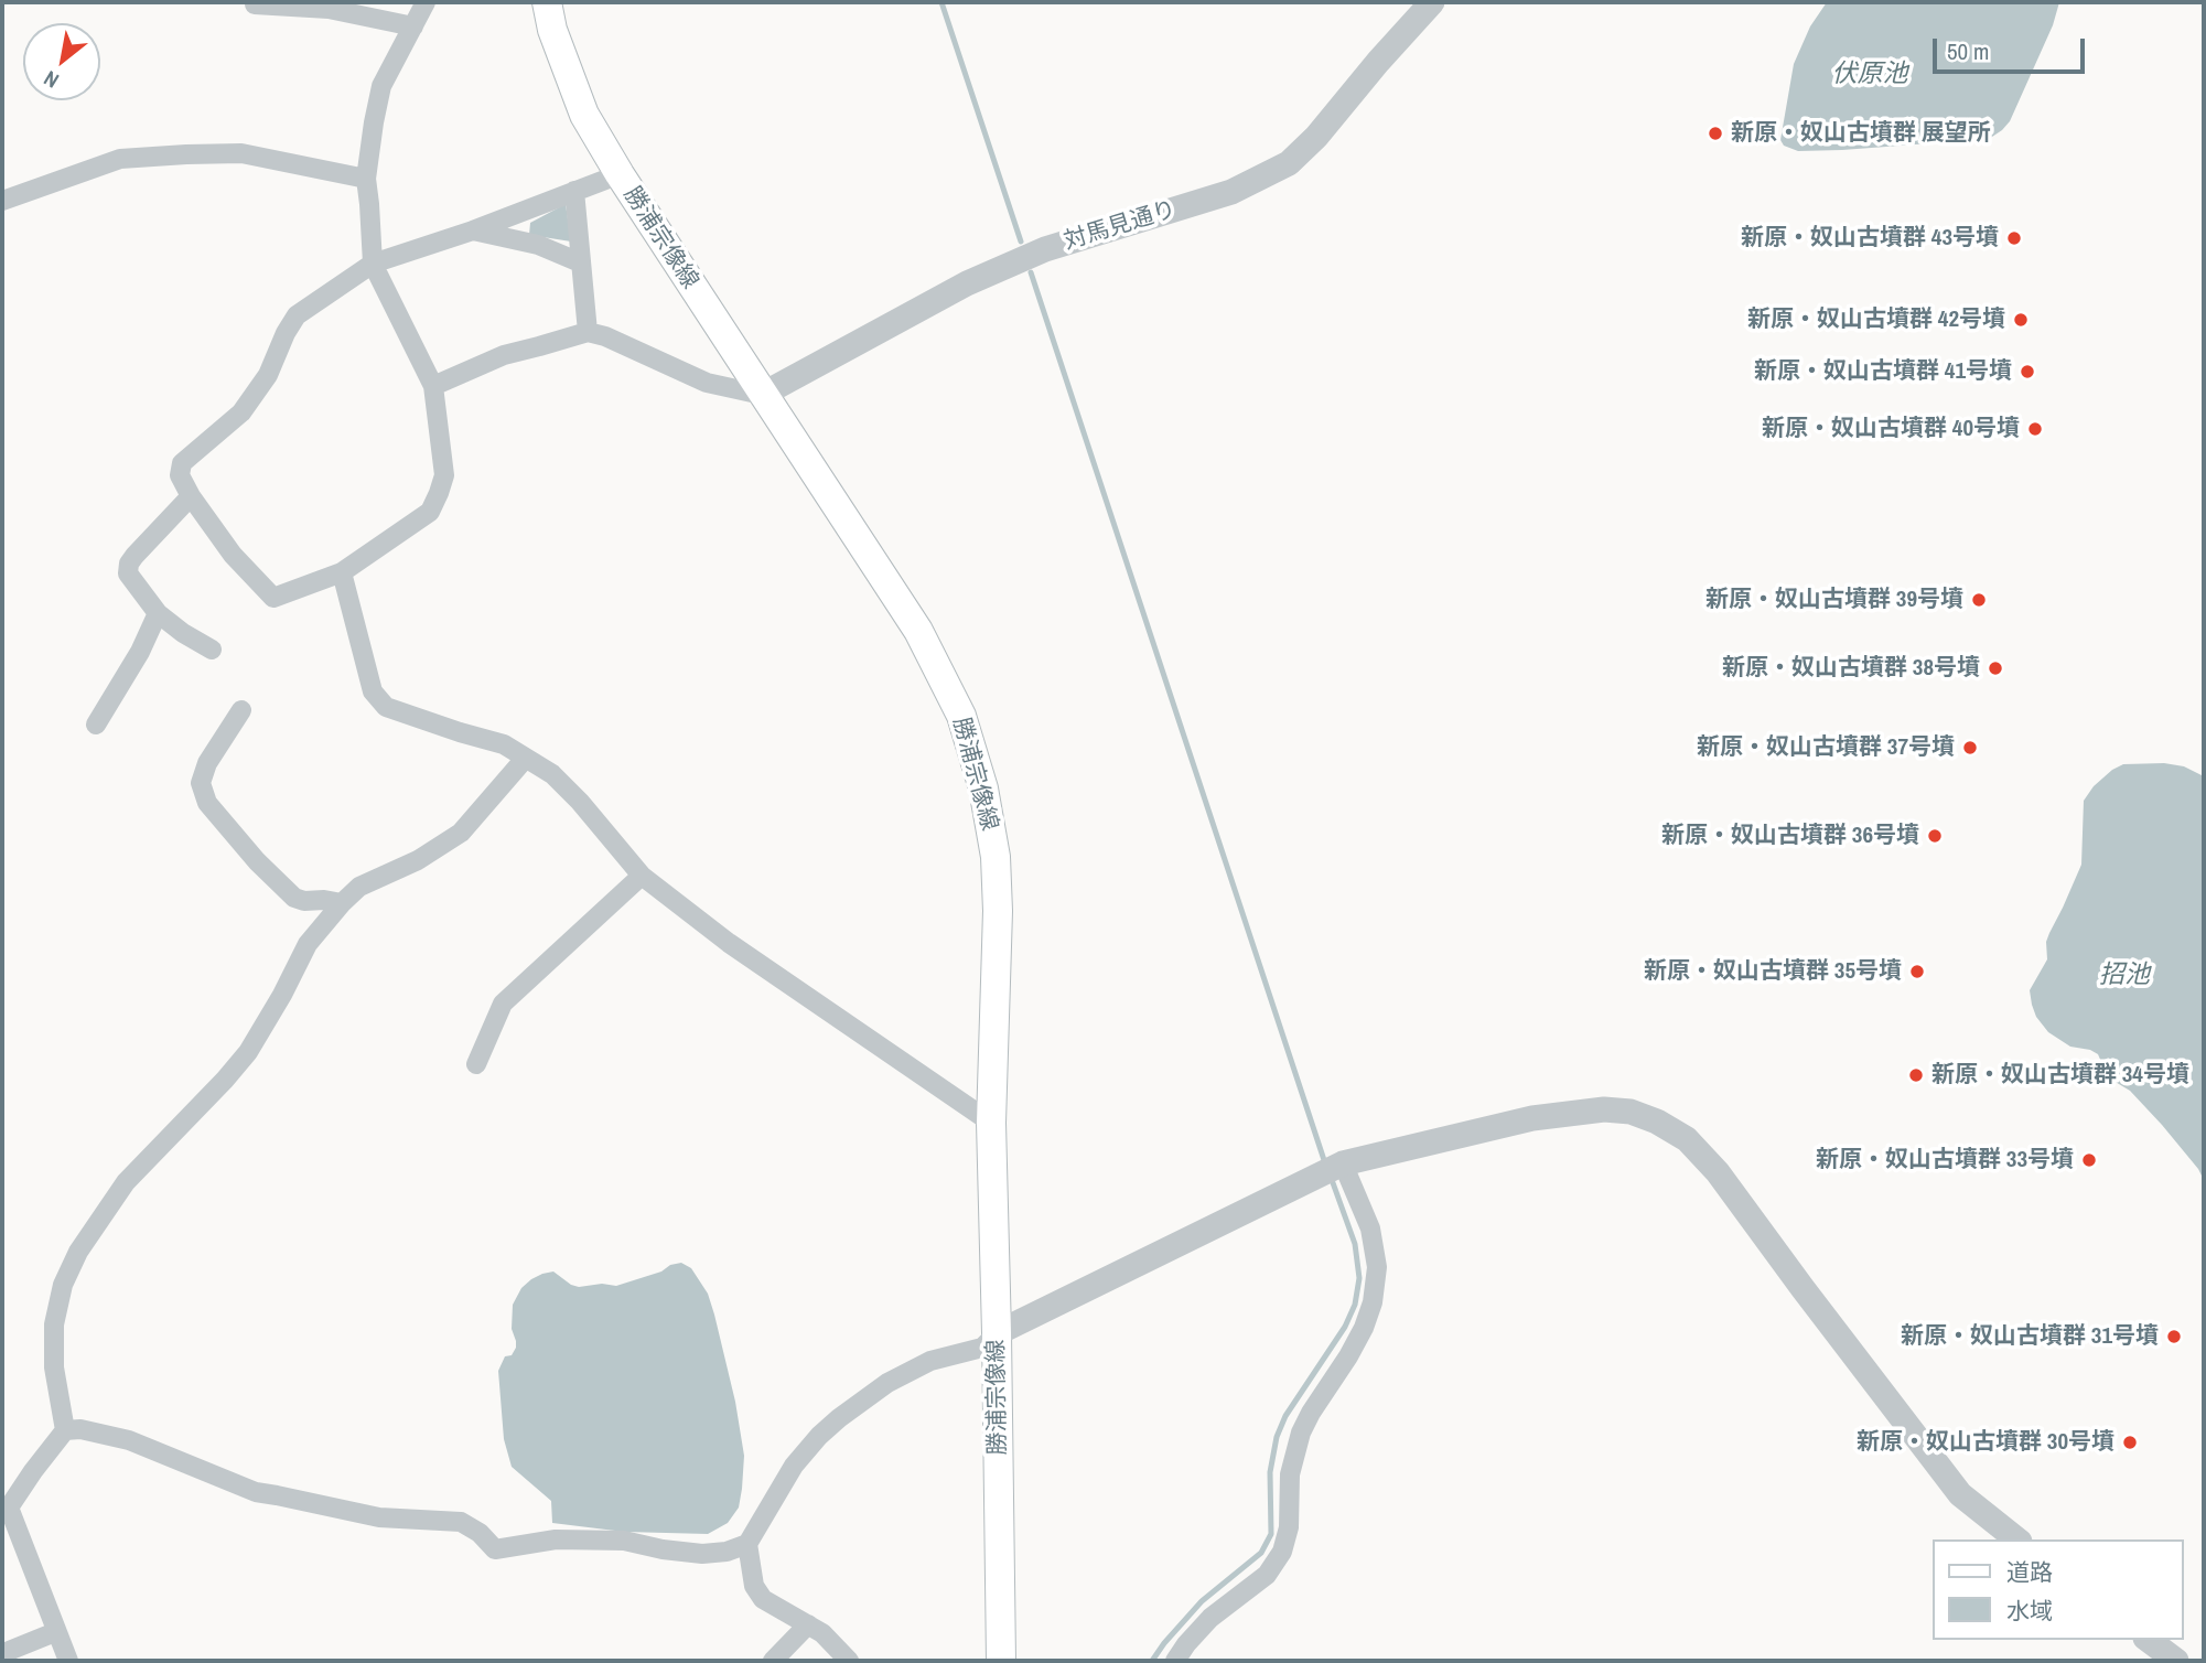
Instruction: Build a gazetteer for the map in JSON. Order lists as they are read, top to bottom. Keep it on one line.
{"streets":{"main road":["勝浦宗像線"],"street":["対馬見通り"]},"crossings":[["対馬見通り","勝浦宗像線"]],"water":["伏原池","招池"],"places":["新原・奴山古墳群 展望所","新原・奴山古墳群 43号墳","新原・奴山古墳群 42号墳","新原・奴山古墳群 41号墳","新原・奴山古墳群 40号墳","新原・奴山古墳群 39号墳","新原・奴山古墳群 38号墳","新原・奴山古墳群 37号墳","新原・奴山古墳群 36号墳","新原・奴山古墳群 35号墳","新原・奴山古墳群 34号墳","新原・奴山古墳群 33号墳","新原・奴山古墳群 31号墳","新原・奴山古墳群 30号墳"],"legend":["道路","水域"],"scale_bar":"50 m","north":"bottom left"}
